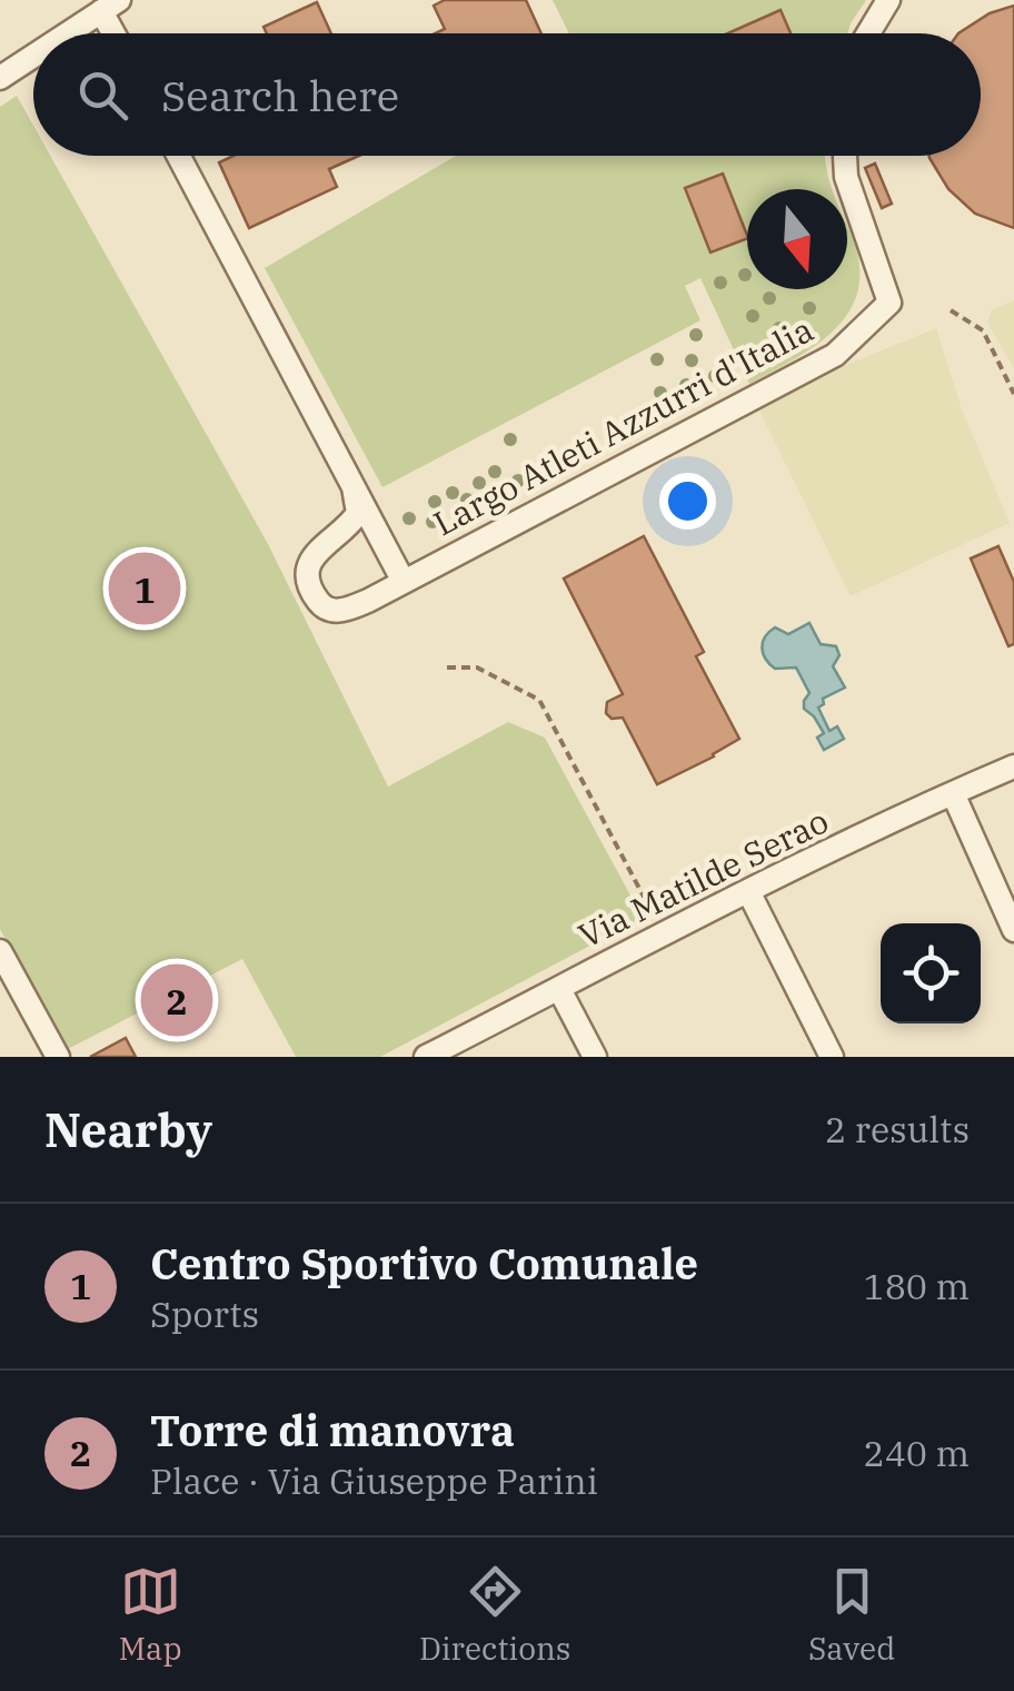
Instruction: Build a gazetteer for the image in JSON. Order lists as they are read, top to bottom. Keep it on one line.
{"streets":{"street":["Largo Atleti Azzurri d'Italia","Via Matilde Serao"]},"north":"bottom","page":{"search":"Search here","pins":["1","2"],"heading":["Nearby","2 results"],"list":[{"mark":"1","name":"Centro Sportivo Comunale","note":"Sports","value":"180 m"},{"mark":"2","name":"Torre di manovra","note":"Place · Via Giuseppe Parini","value":"240 m"}],"nav":["Map","Directions","Saved"]}}
